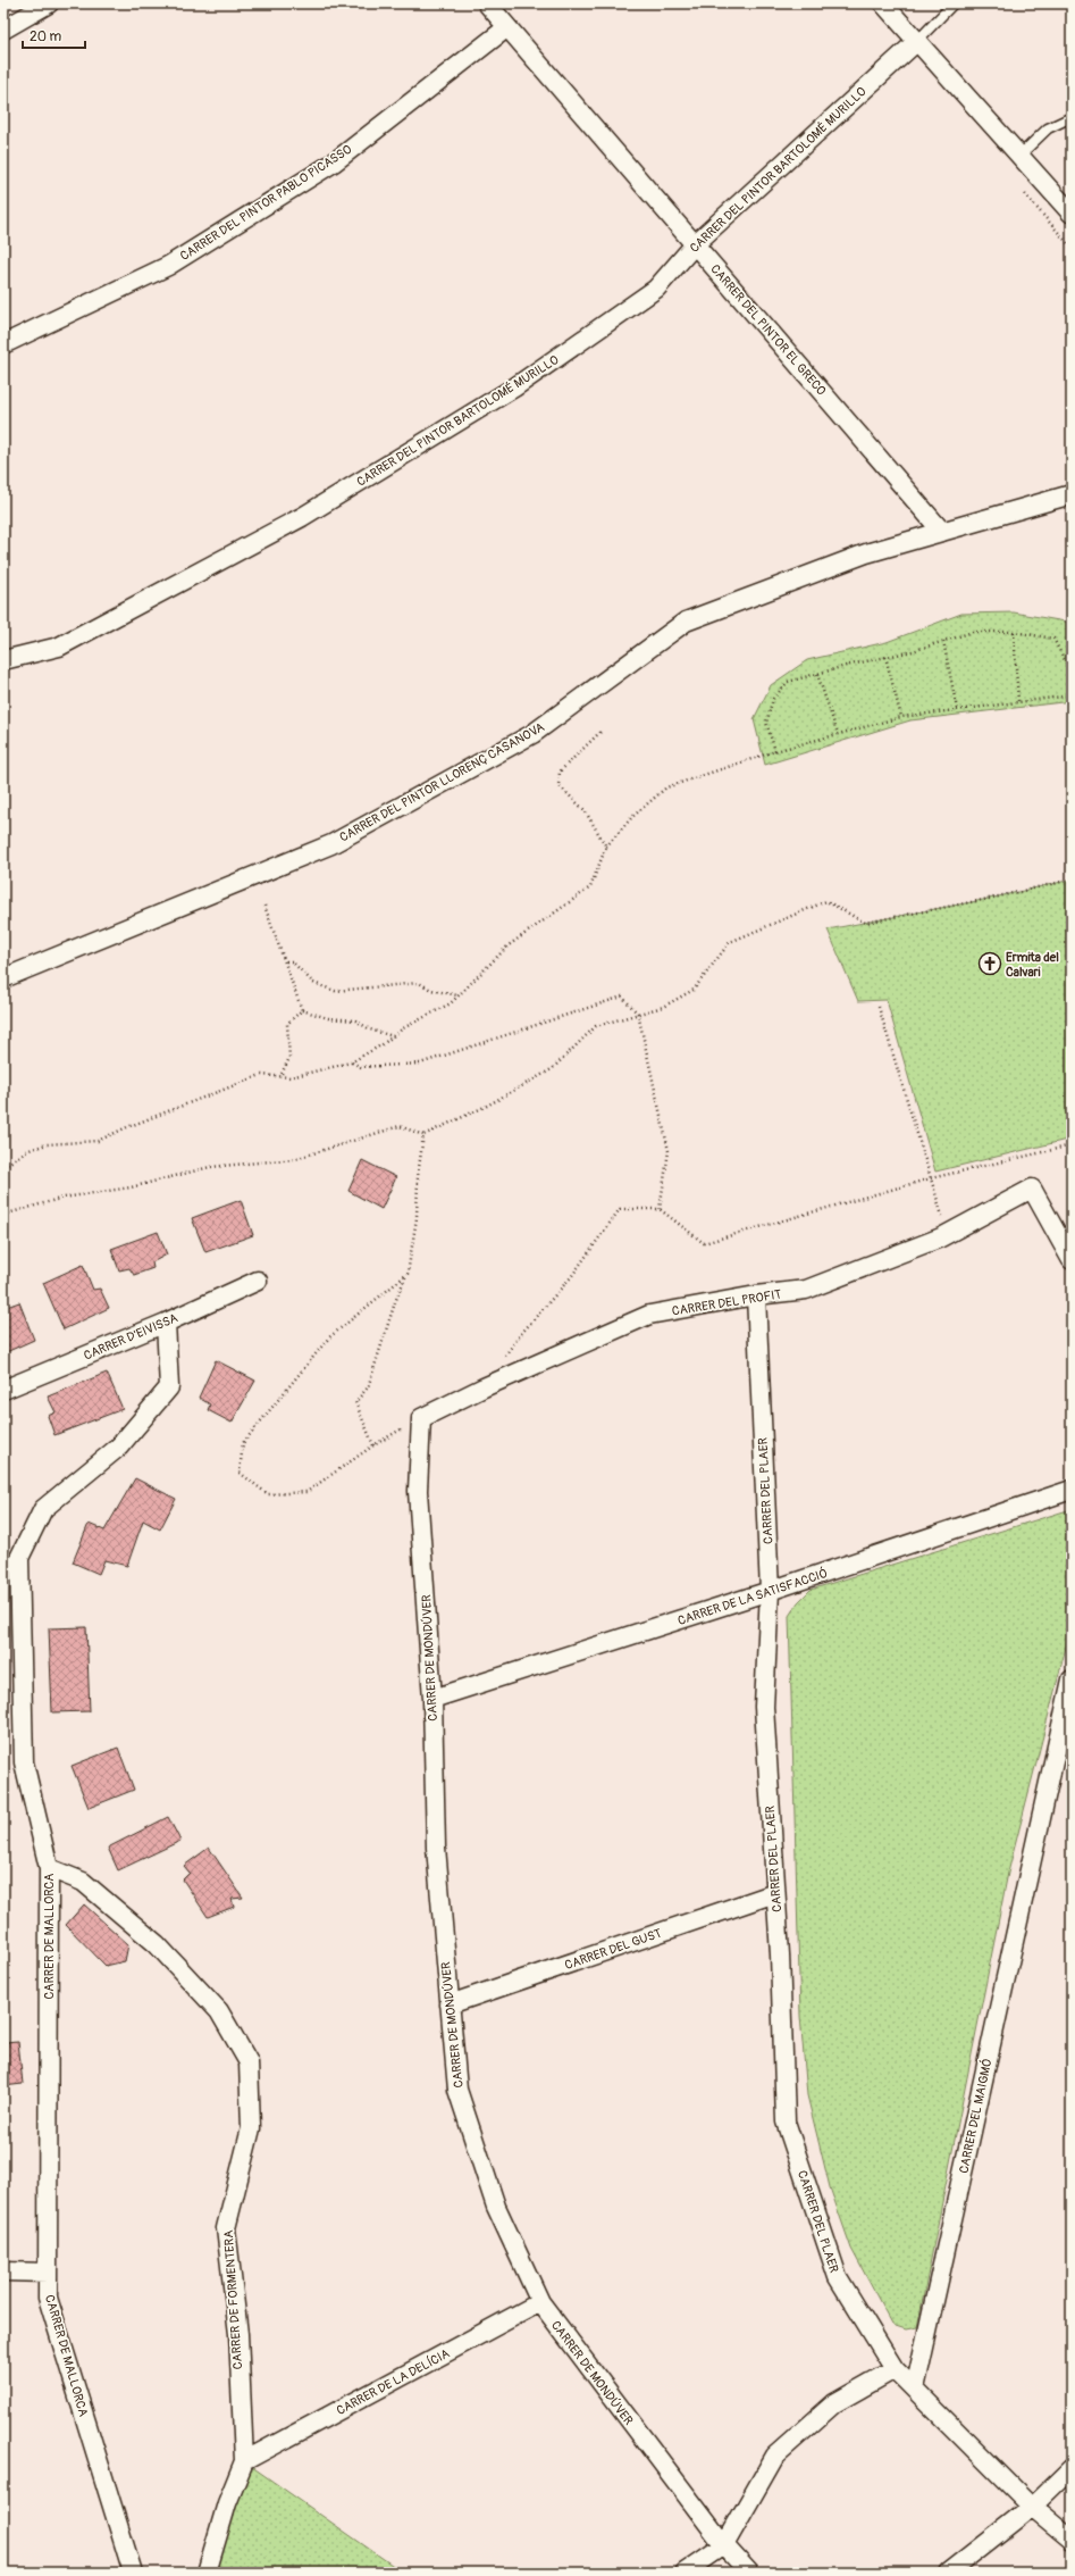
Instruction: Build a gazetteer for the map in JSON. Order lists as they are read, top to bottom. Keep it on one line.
{"streets":{"street":["CARRER DEL PINTOR BARTOLOMÉ MURILLO","CARRER DEL PINTOR PABLO PICASSO","CARRER DEL PINTOR EL GRECO","CARRER DEL PINTOR LLORENÇ CASANOVA","CARRER DEL PROFIT","CARRER D'EIVISSA","CARRER DEL PLAER","CARRER DE LA SATISFACCIÓ","CARRER DE MONDÚVER","CARRER DE MALLORCA","CARRER DEL GUST","CARRER DEL MAIGMÓ","CARRER DE FORMENTERA","CARRER DE LA DELÍCIA"]},"crossings":[["CARRER DEL PINTOR BARTOLOMÉ MURILLO","CARRER DEL PINTOR EL GRECO"],["CARRER DEL PINTOR PABLO PICASSO","CARRER DEL PINTOR EL GRECO"],["CARRER DEL PINTOR EL GRECO","CARRER DEL PINTOR LLORENÇ CASANOVA"],["CARRER DEL PROFIT","CARRER DEL PLAER"],["CARRER DEL PROFIT","CARRER DE MONDÚVER"],["CARRER D'EIVISSA","CARRER DE MALLORCA"],["CARRER DEL PLAER","CARRER DE LA SATISFACCIÓ"],["CARRER DEL PLAER","CARRER DEL GUST"],["CARRER DEL PLAER","CARRER DEL MAIGMÓ"],["CARRER DE LA SATISFACCIÓ","CARRER DE MONDÚVER"],["CARRER DE MONDÚVER","CARRER DEL GUST"],["CARRER DE MONDÚVER","CARRER DE LA DELÍCIA"],["CARRER DE MALLORCA","CARRER DE FORMENTERA"],["CARRER DE FORMENTERA","CARRER DE LA DELÍCIA"]],"places":{"church":["Ermita del Calvari"]},"scale_bar":"20 m"}
